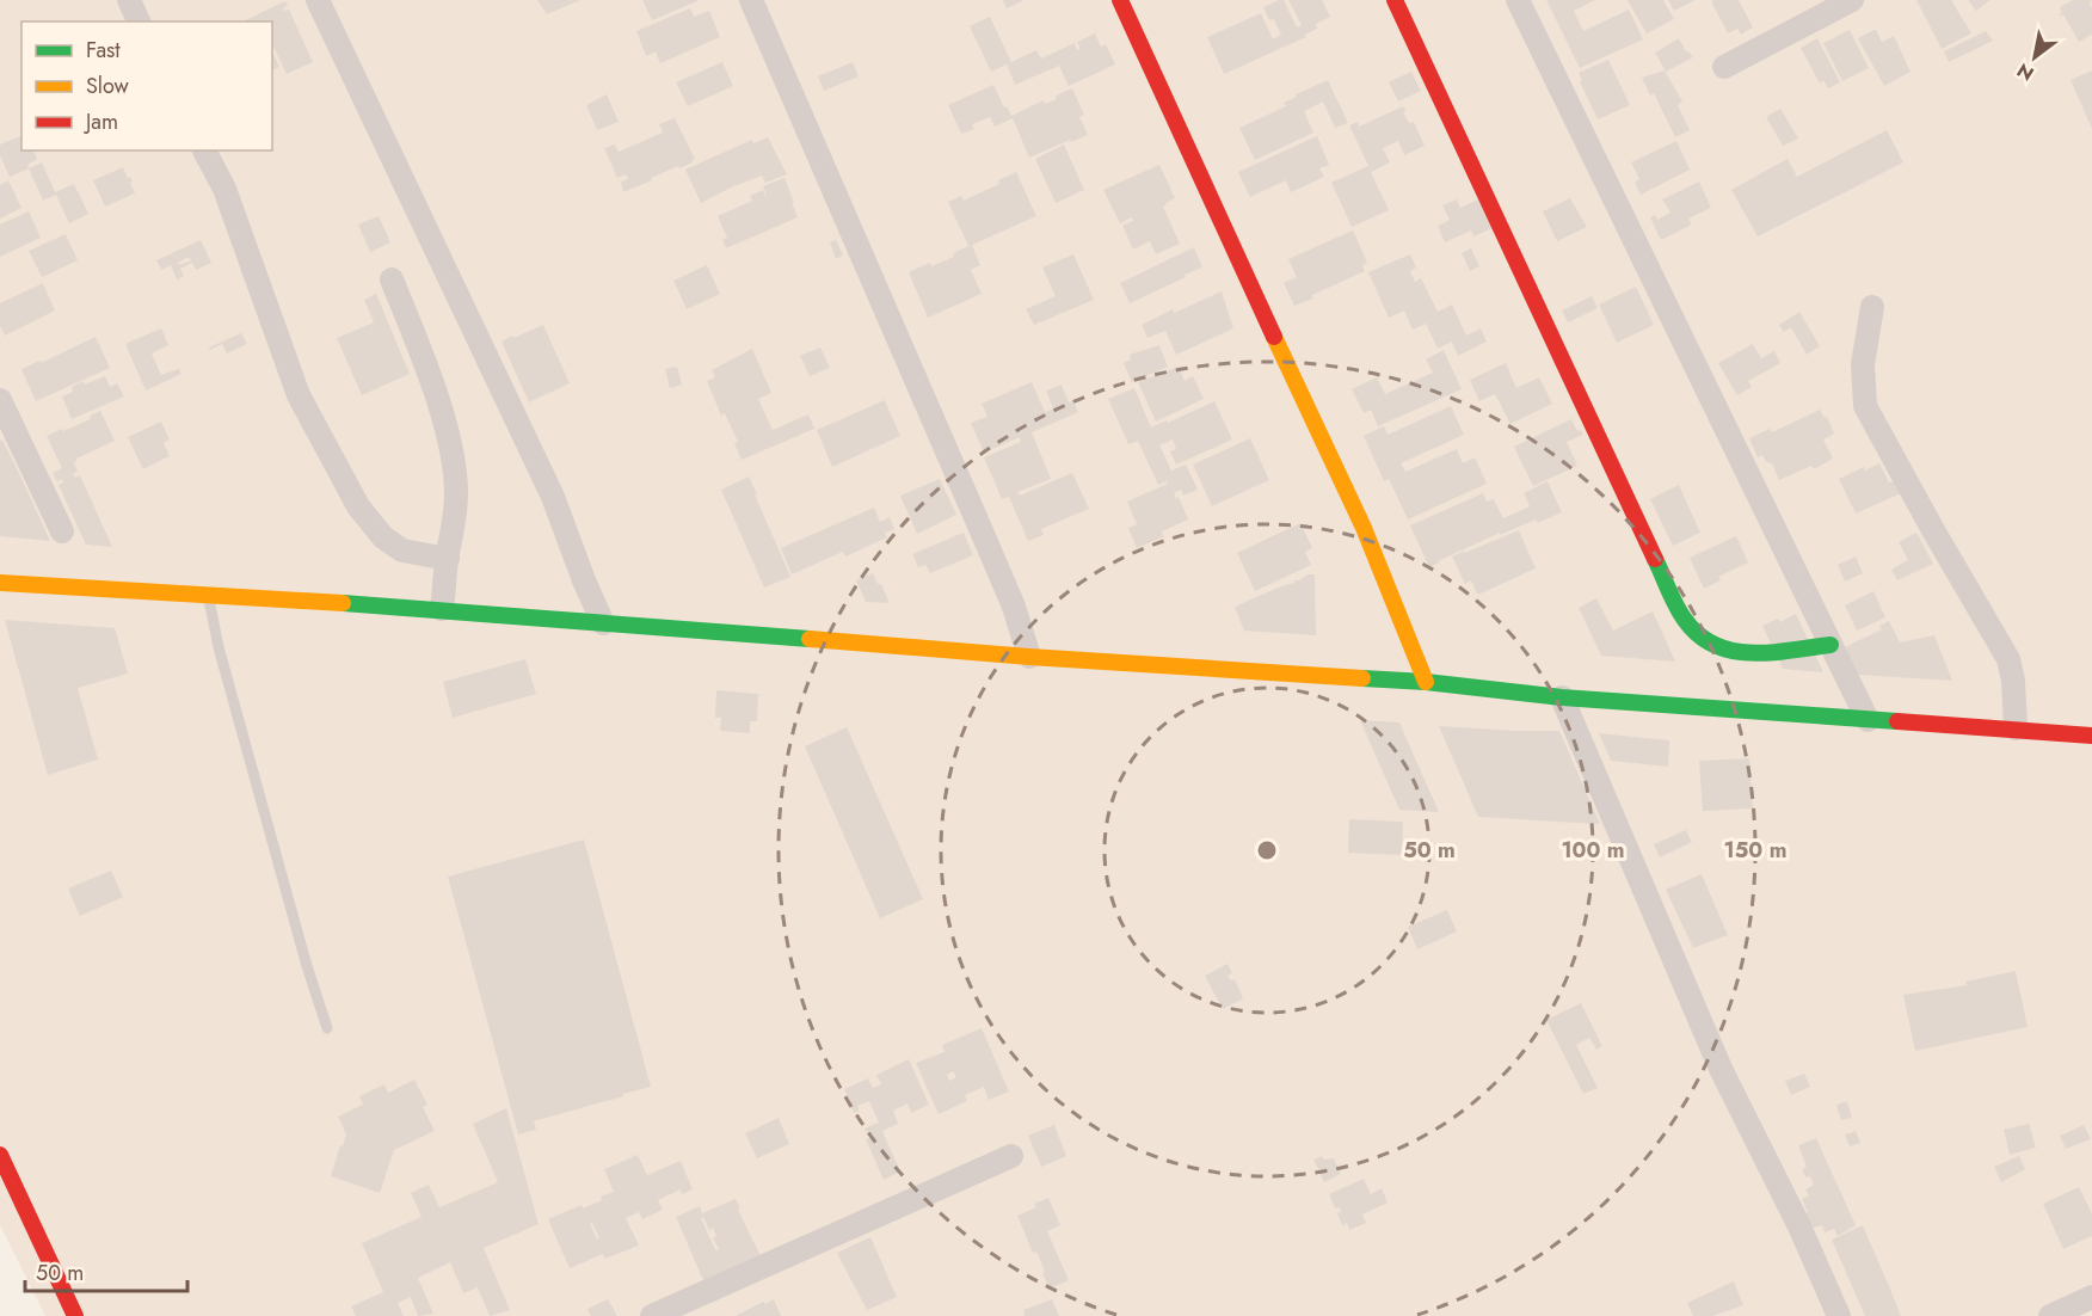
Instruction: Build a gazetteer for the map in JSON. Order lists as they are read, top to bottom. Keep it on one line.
{"legend":["Fast","Slow","Jam"],"scale_bar":"50 m","north":"bottom left","rings":["50 m","100 m","150 m"]}
